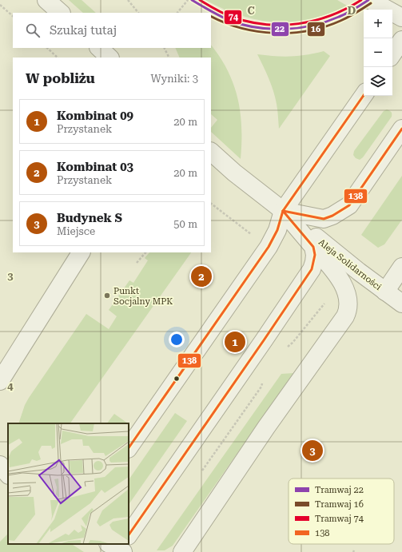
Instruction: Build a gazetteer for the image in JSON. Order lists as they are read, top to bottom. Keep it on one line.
{"streets":{"street":["Aleja Solidarności"]},"places":["Punkt Socjalny MPK"],"lines":["tram line 22","tram line 74","tram line 16","transit line 138"],"legend":["Tramwaj 22","Tramwaj 16","Tramwaj 74","138"],"page":{"map_buttons":["+","−"],"search":"Szukaj tutaj","heading":["W pobliżu","Wyniki: 3"],"list":[{"mark":"1","name":"Kombinat 09","note":"Przystanek","value":"20 m"},{"mark":"2","name":"Kombinat 03","note":"Przystanek","value":"20 m"},{"mark":"3","name":"Budynek S","note":"Miejsce","value":"50 m"}],"pins":["2","1","3"]},"grid":{"columns":["C","D"],"rows":["3","4"]}}
